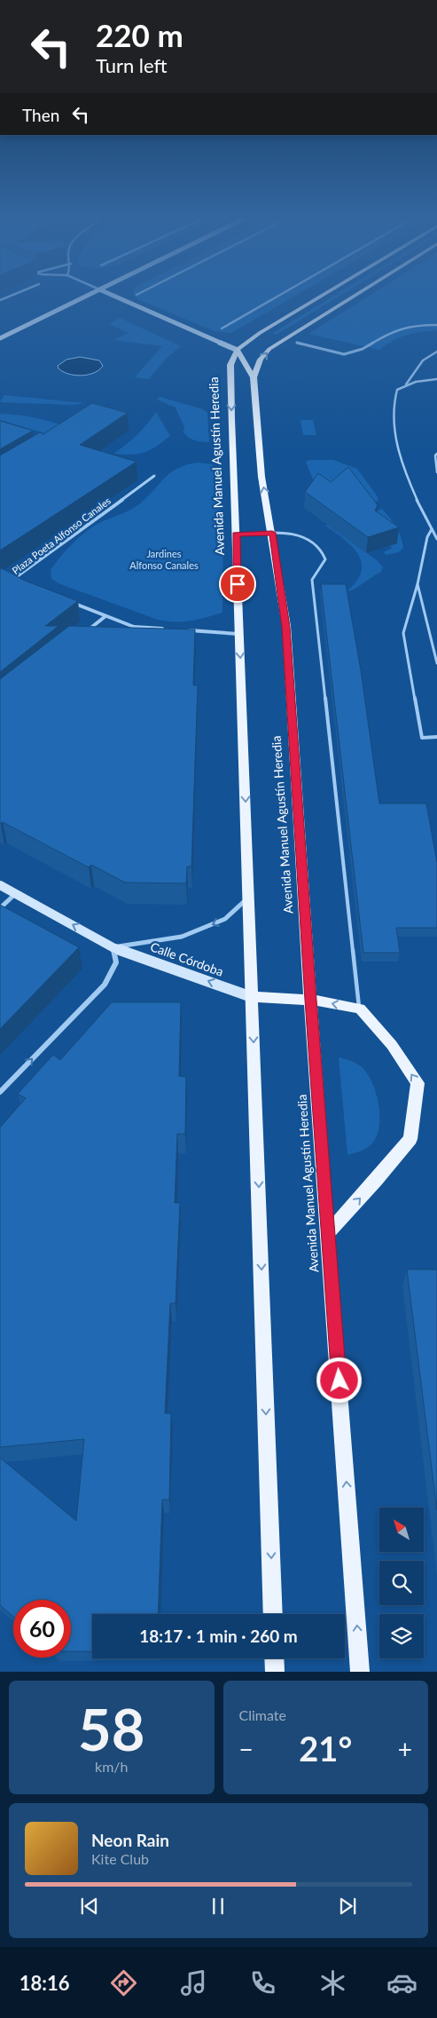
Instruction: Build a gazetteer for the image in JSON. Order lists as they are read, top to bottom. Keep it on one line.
{"streets":{"main road":["Avenida Manuel Agustín Heredia"],"street":["Plaza Poeta Alfonso Canales","Calle Córdoba"]},"crossings":[["Avenida Manuel Agustín Heredia","Calle Córdoba"]],"one_way":["Calle Córdoba"],"parks":["Jardines Alfonso Canales"],"north":"top left","page":{"turn":["220 m","Turn left"],"then":"Then","limit":"60","trip":"18:17 · 1 min · 260 m","tile":[["58","km/h"],"Climate"],"heat":["−","21°","+"],"song":["Neon Rain","Kite Club"],"tabs":"18:16"}}
